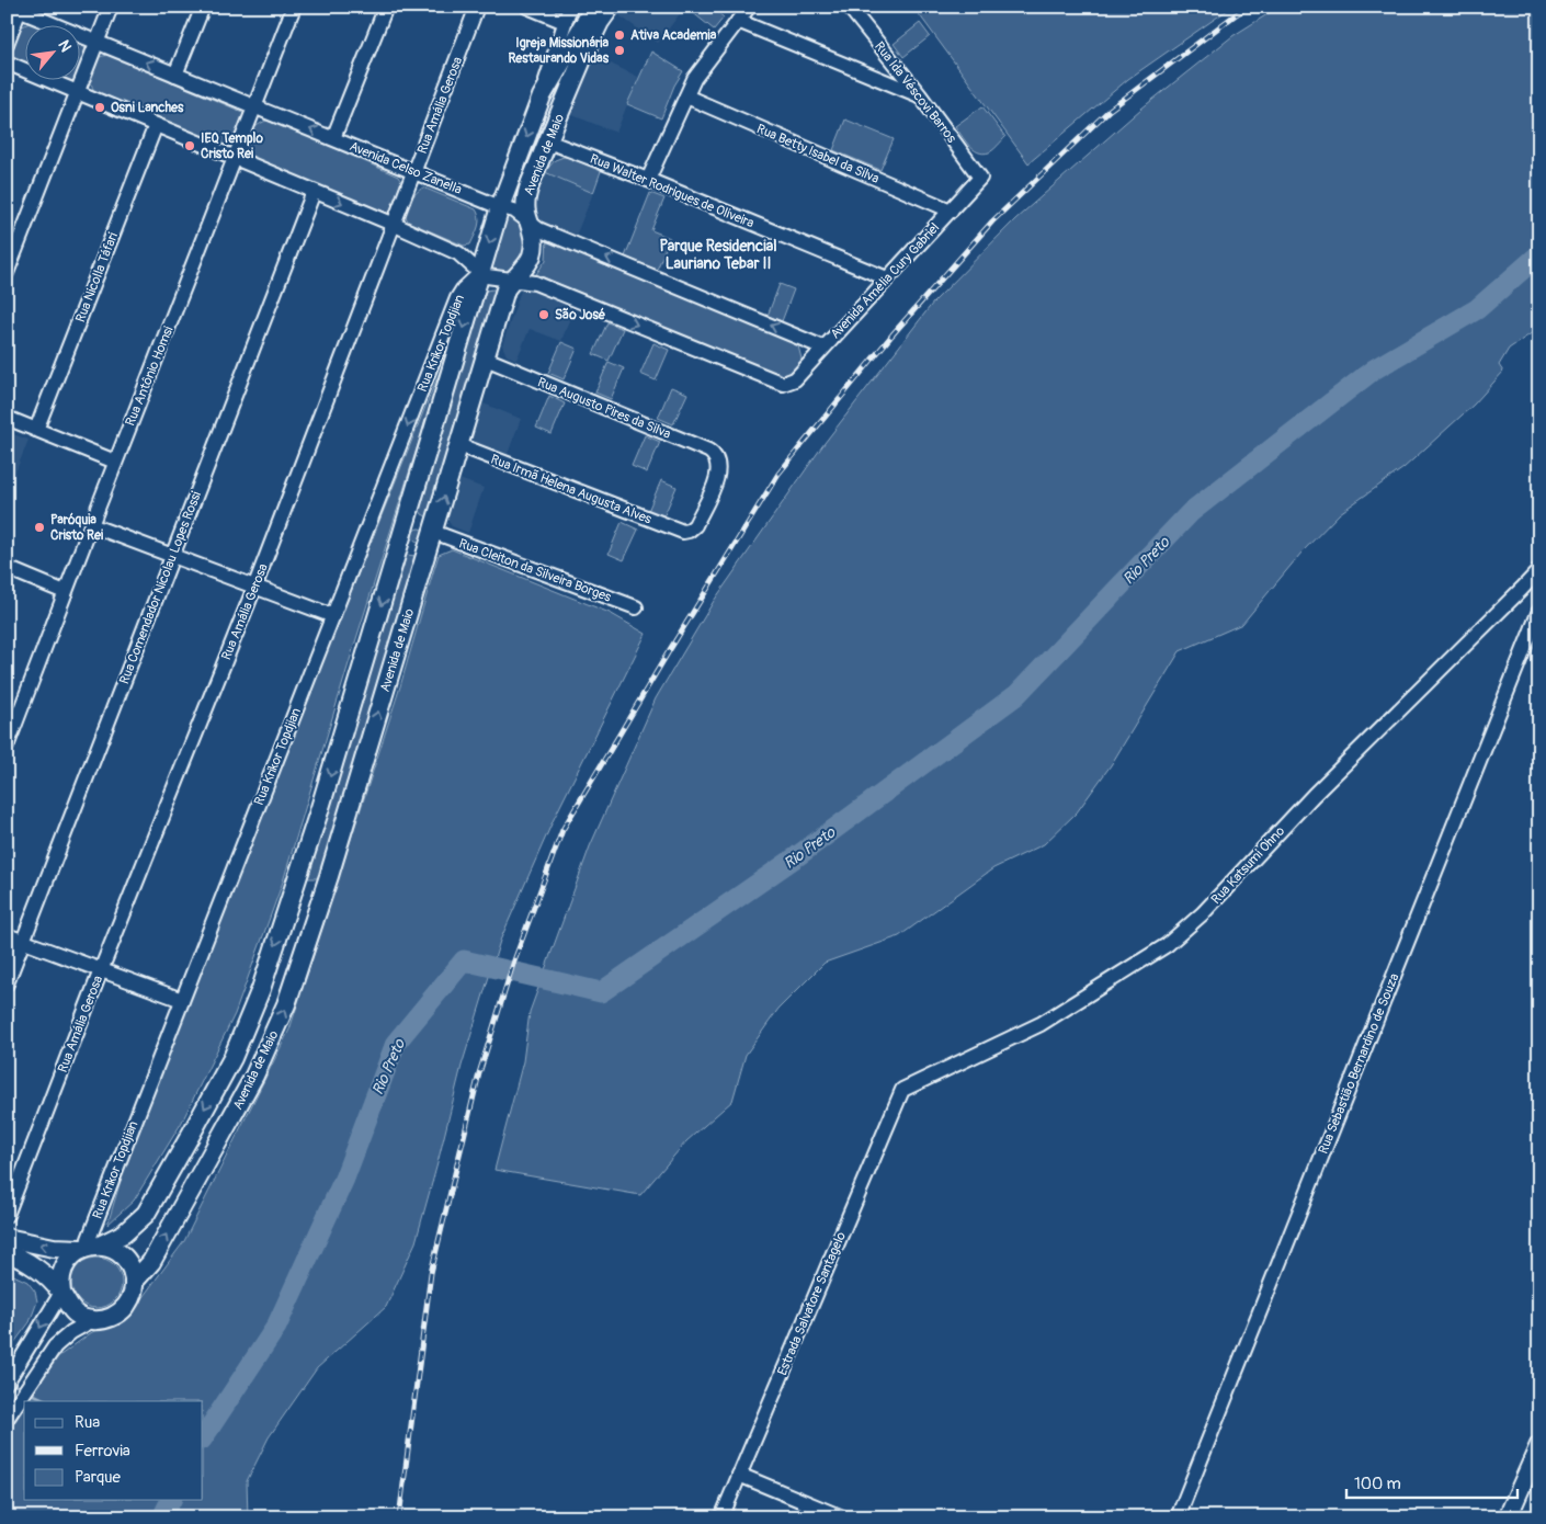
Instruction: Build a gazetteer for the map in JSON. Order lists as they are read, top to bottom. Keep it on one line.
{"streets":{"main road":["Avenida de Maio"],"street":["Rua Ida Véscovi Barros","Rua Amália Gerosa","Rua Betty Isabel da Silva","Avenida Celso Zanella","Rua Walter Rodrigues de Oliveira","Rua Nicolla Táfari","Avenida Amélia Cury Gabriel","Rua Krikor Topdjian","Rua Antônio Homsi","Rua Augusto Pires da Silva","Rua Irmã Helena Augusta Alves","Rua Cleiton da Silveira Borges","Rua Comendador Nicolau Lopes Rossi","Rua Katsumi Ohno","Rua Sebastião Bernardino de Souza","Estrada Salvatore Santagelo"]},"crossings":[["Rua Ida Véscovi Barros","Avenida Amélia Cury Gabriel"],["Rua Amália Gerosa","Avenida Celso Zanella"],["Rua Betty Isabel da Silva","Avenida Amélia Cury Gabriel"],["Avenida de Maio","Avenida Celso Zanella"],["Avenida de Maio","Rua Walter Rodrigues de Oliveira"],["Avenida de Maio","Avenida Amélia Cury Gabriel"],["Avenida de Maio","Rua Krikor Topdjian"],["Avenida de Maio","Rua Augusto Pires da Silva"],["Avenida de Maio","Rua Irmã Helena Augusta Alves"],["Avenida de Maio","Rua Cleiton da Silveira Borges"],["Avenida Celso Zanella","Avenida Amélia Cury Gabriel"],["Avenida Celso Zanella","Rua Antônio Homsi"],["Rua Walter Rodrigues de Oliveira","Avenida Amélia Cury Gabriel"],["Rua Augusto Pires da Silva","Rua Irmã Helena Augusta Alves"],["Rua Katsumi Ohno","Estrada Salvatore Santagelo"]],"one_way":["Avenida Amélia Cury Gabriel","Rua Krikor Topdjian"],"districts":["Parque Residencial Lauriano Tebar II"],"water":["Rio Preto"],"places":["Ativa Academia","Igreja Missionária Restaurando Vidas","Osni Lanches","IEQ Templo Cristo Rei","São José","Paróquia Cristo Rei"],"legend":["Rua","Ferrovia","Parque"],"scale_bar":"100 m","north":"top right"}
